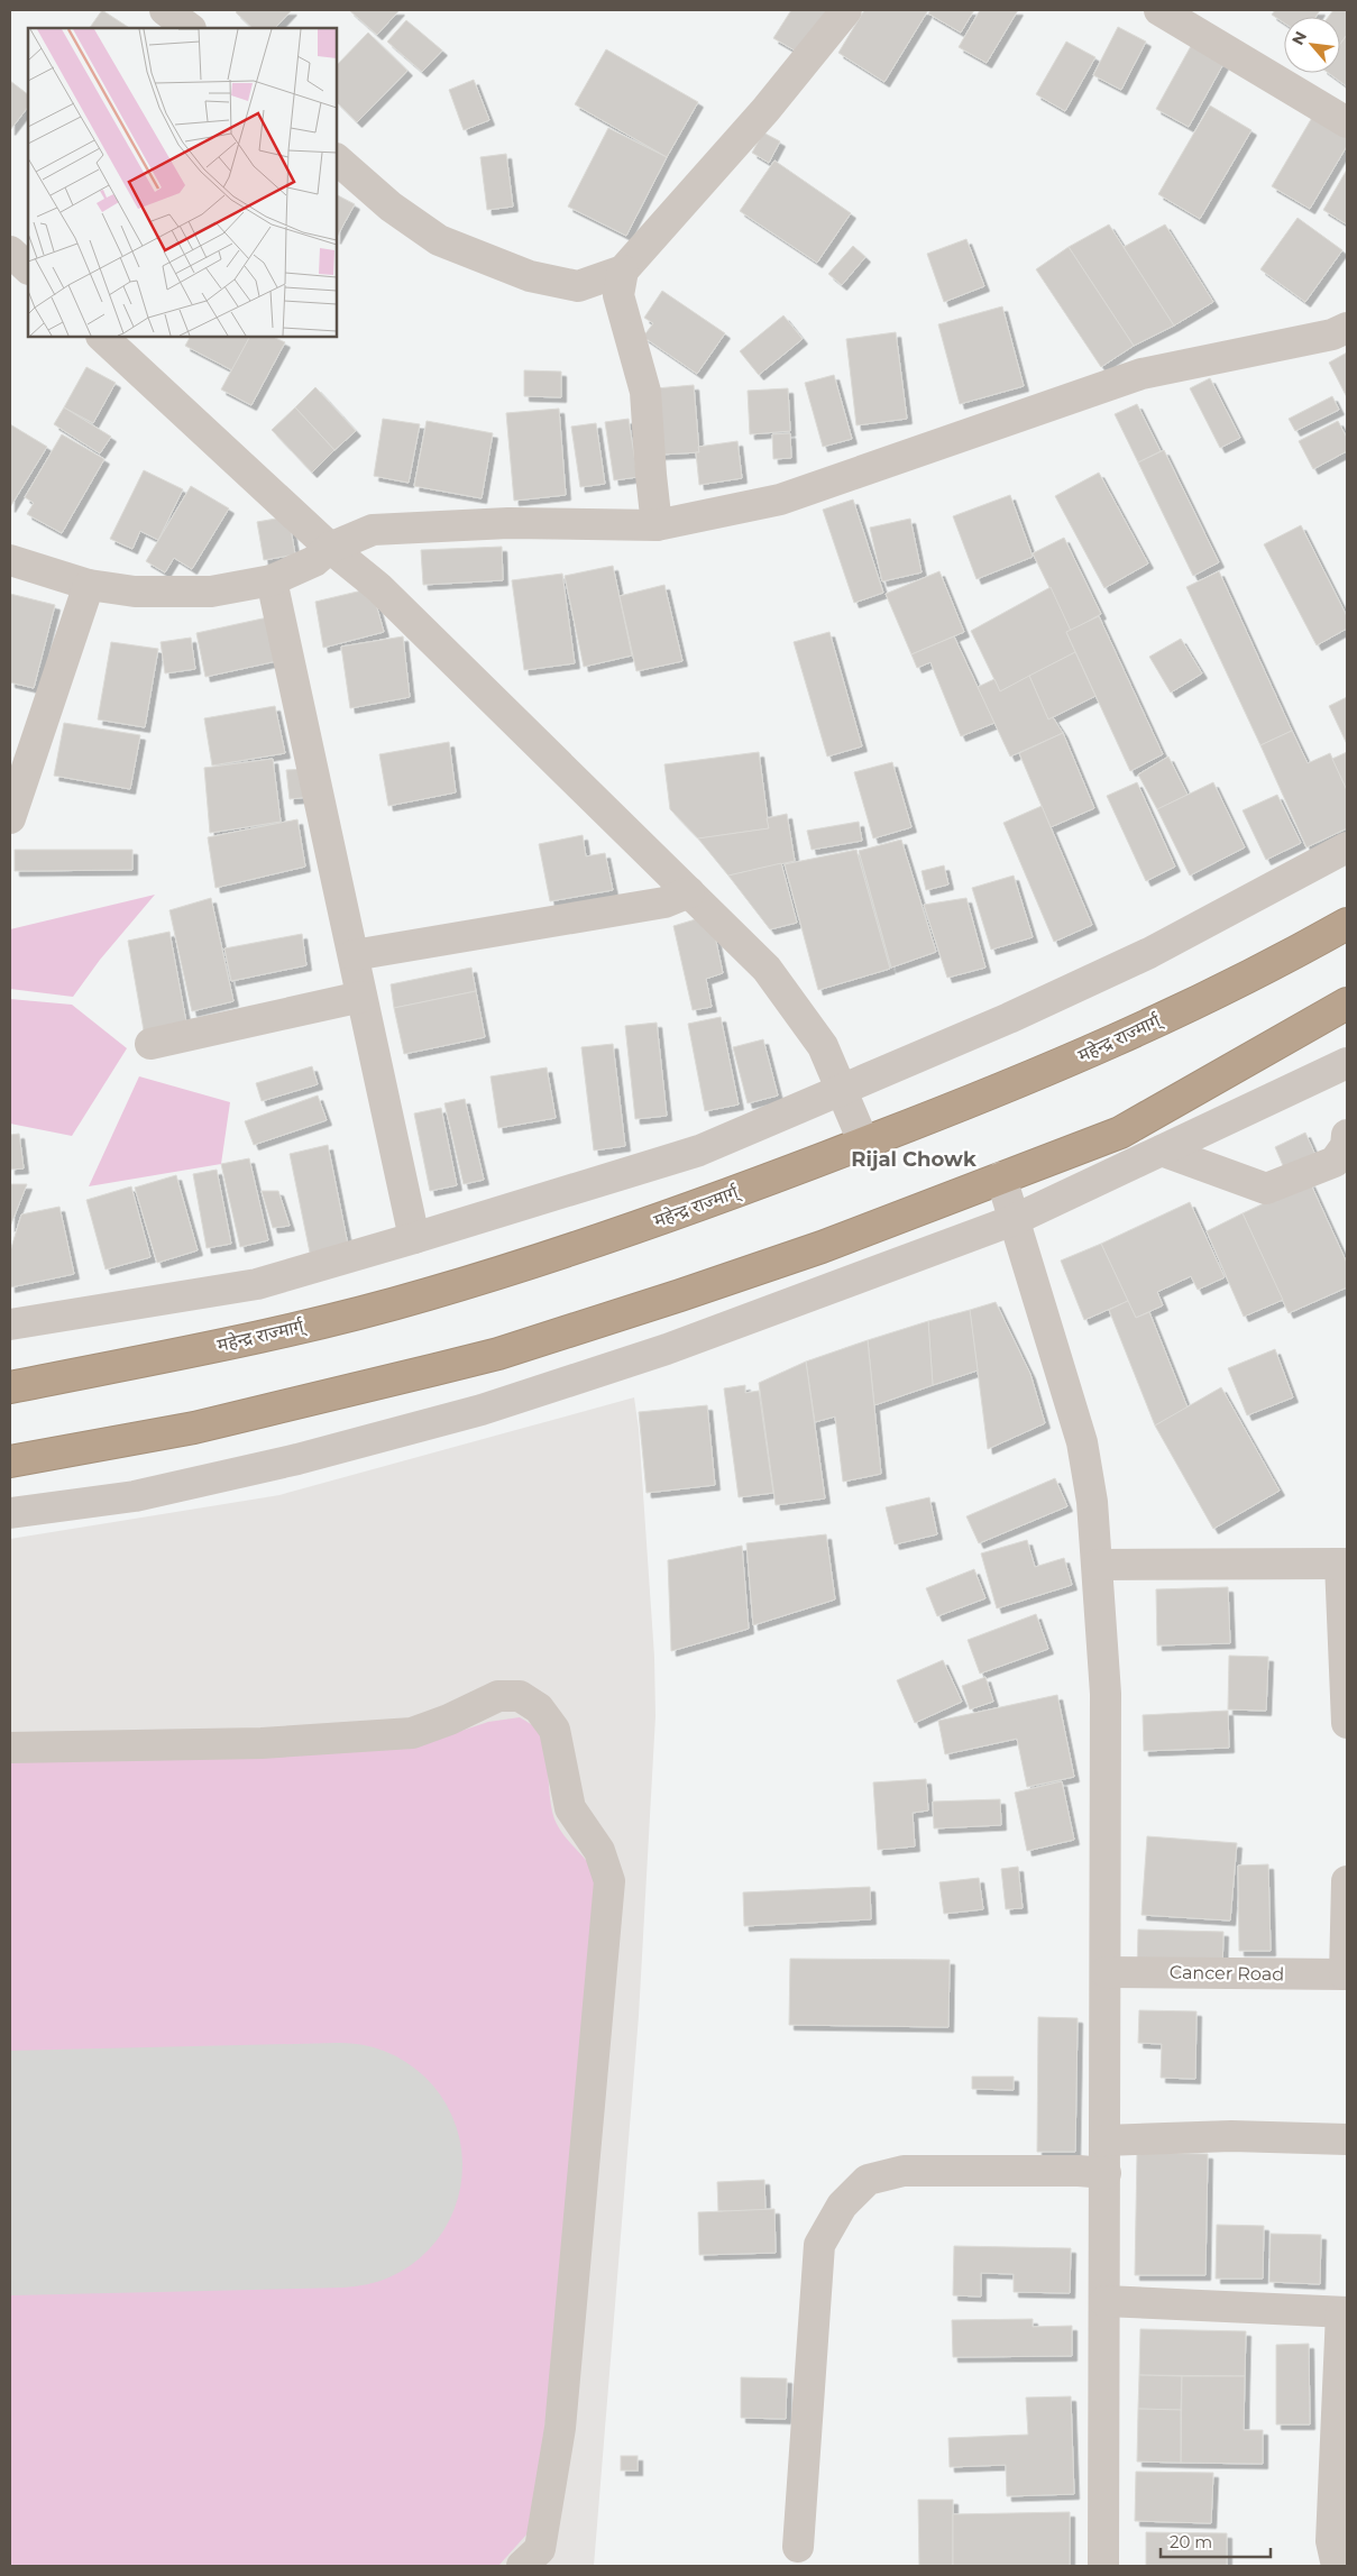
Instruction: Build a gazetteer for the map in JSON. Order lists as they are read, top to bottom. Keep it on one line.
{"streets":{"highway":["महेन्द्र राज्मार्ग्"],"street":["Cancer Road"]},"districts":["Rijal Chowk"],"scale_bar":"20 m","north":"top left"}
